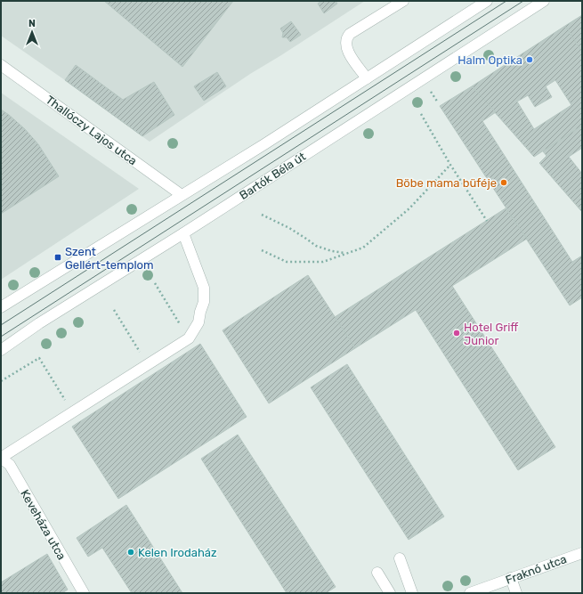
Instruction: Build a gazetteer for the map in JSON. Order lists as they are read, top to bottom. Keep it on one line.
{"streets":{"street":["Thallóczy Lajos utca","Bartók Béla út","Keveháza utca","Fraknó utca"]},"places":{"other":["Halm Optika","Böbe mama büféje","Hotel Griff Junior","Kelen Irodaház"],"transit":["Szent Gellért-templom"]},"north":"top"}
